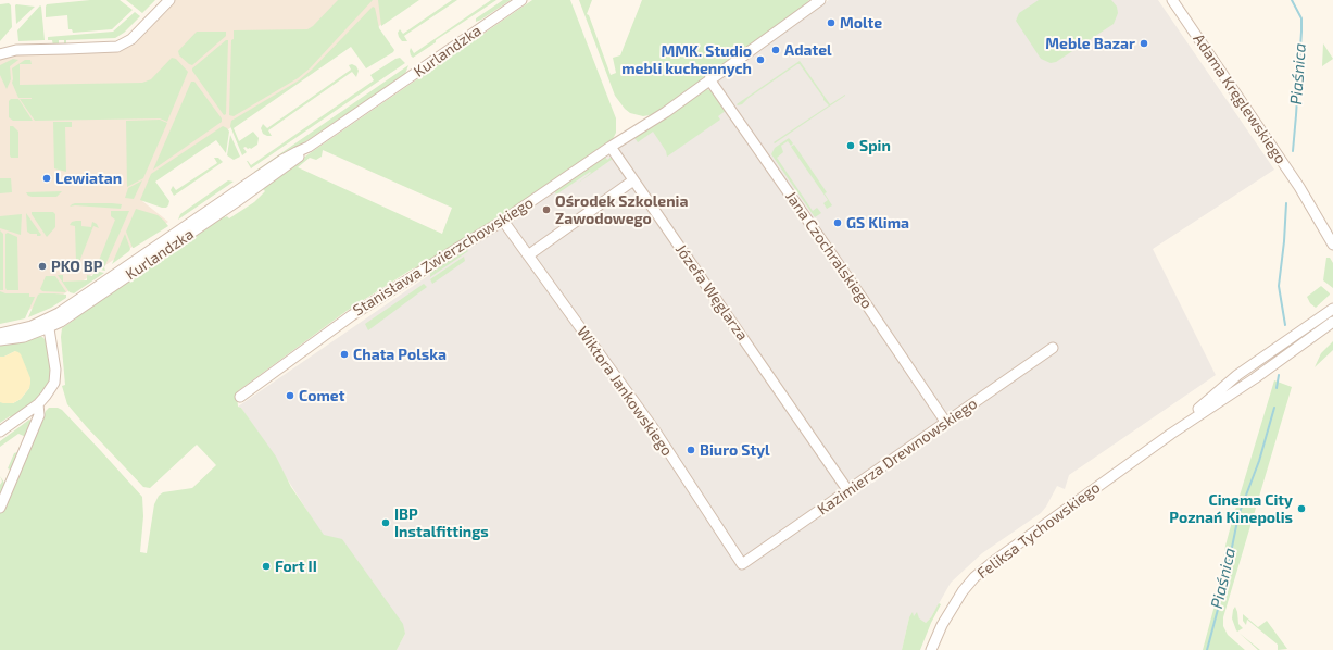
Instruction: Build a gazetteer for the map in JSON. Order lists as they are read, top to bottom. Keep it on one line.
{"streets":{"street":["Kurlandzka","Adama Kręglewskiego","Jana Czochralskiego","Stanisława Zwierzchowskiego","Józefa Węglarza","Wiktora Jankowskiego","Kazimierza Drewnowskiego","Feliksa Tychowskiego"]},"crossings":[["Jana Czochralskiego","Stanisława Zwierzchowskiego"],["Jana Czochralskiego","Kazimierza Drewnowskiego"],["Stanisława Zwierzchowskiego","Józefa Węglarza"],["Stanisława Zwierzchowskiego","Wiktora Jankowskiego"],["Józefa Węglarza","Kazimierza Drewnowskiego"],["Wiktora Jankowskiego","Kazimierza Drewnowskiego"]],"water":["Piaśnica"],"places":["Molte","Meble Bazar","Adatel","MMK. Studio mebli kuchennych","Spin","Lewiatan","Ośrodek Szkolenia Zawodowego","GS Klima","PKO BP","Chata Polska","Comet","Biuro Styl","Cinema City Poznań Kinepolis","IBP Instalfittings","Fort II"]}
